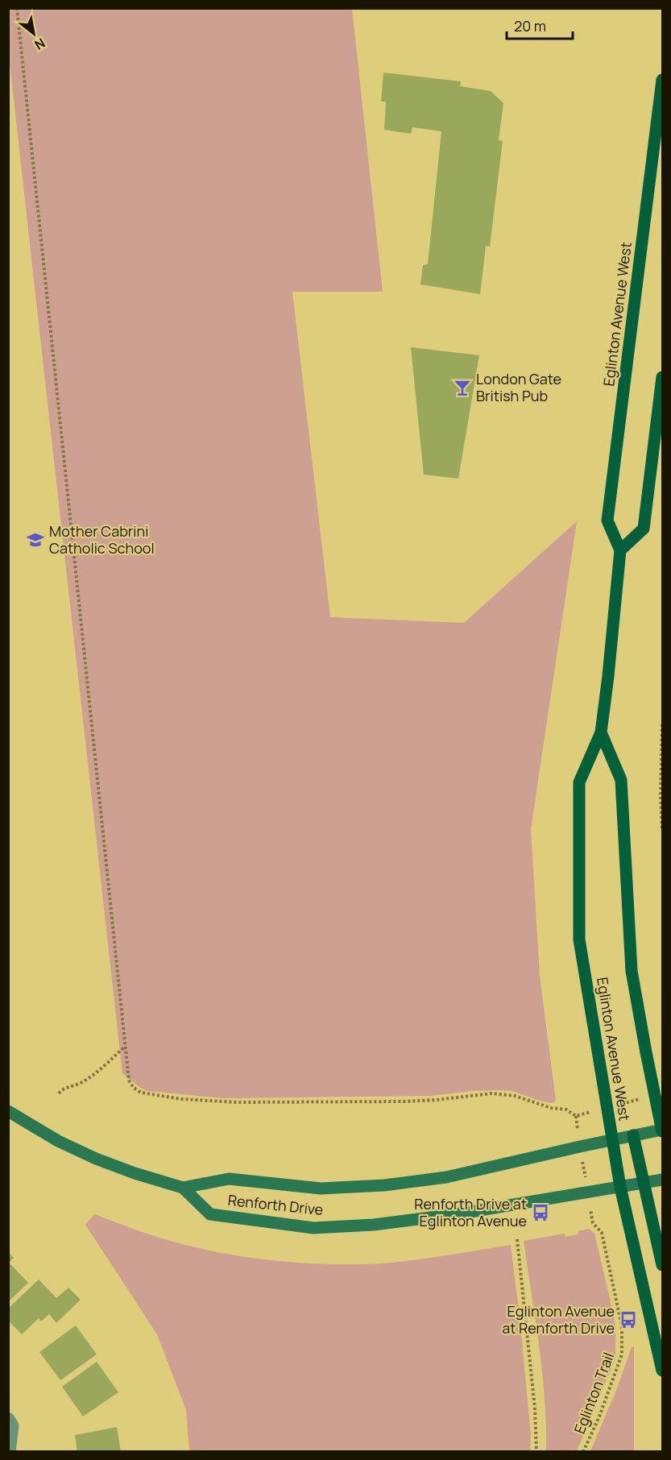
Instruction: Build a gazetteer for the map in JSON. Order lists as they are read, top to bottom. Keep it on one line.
{"streets":{"main road":["Eglinton Avenue West","Renforth Drive"],"path":["Eglinton Trail"]},"crossings":[["Eglinton Avenue West","Renforth Drive"],["Renforth Drive","Eglinton Trail"]],"places":{"bar":["London Gate British Pub"],"school or university":["Mother Cabrini Catholic School"],"bus stop":["Renforth Drive at Eglinton Avenue","Eglinton Avenue at Renforth Drive"]},"scale_bar":"20 m","north":"bottom right"}
